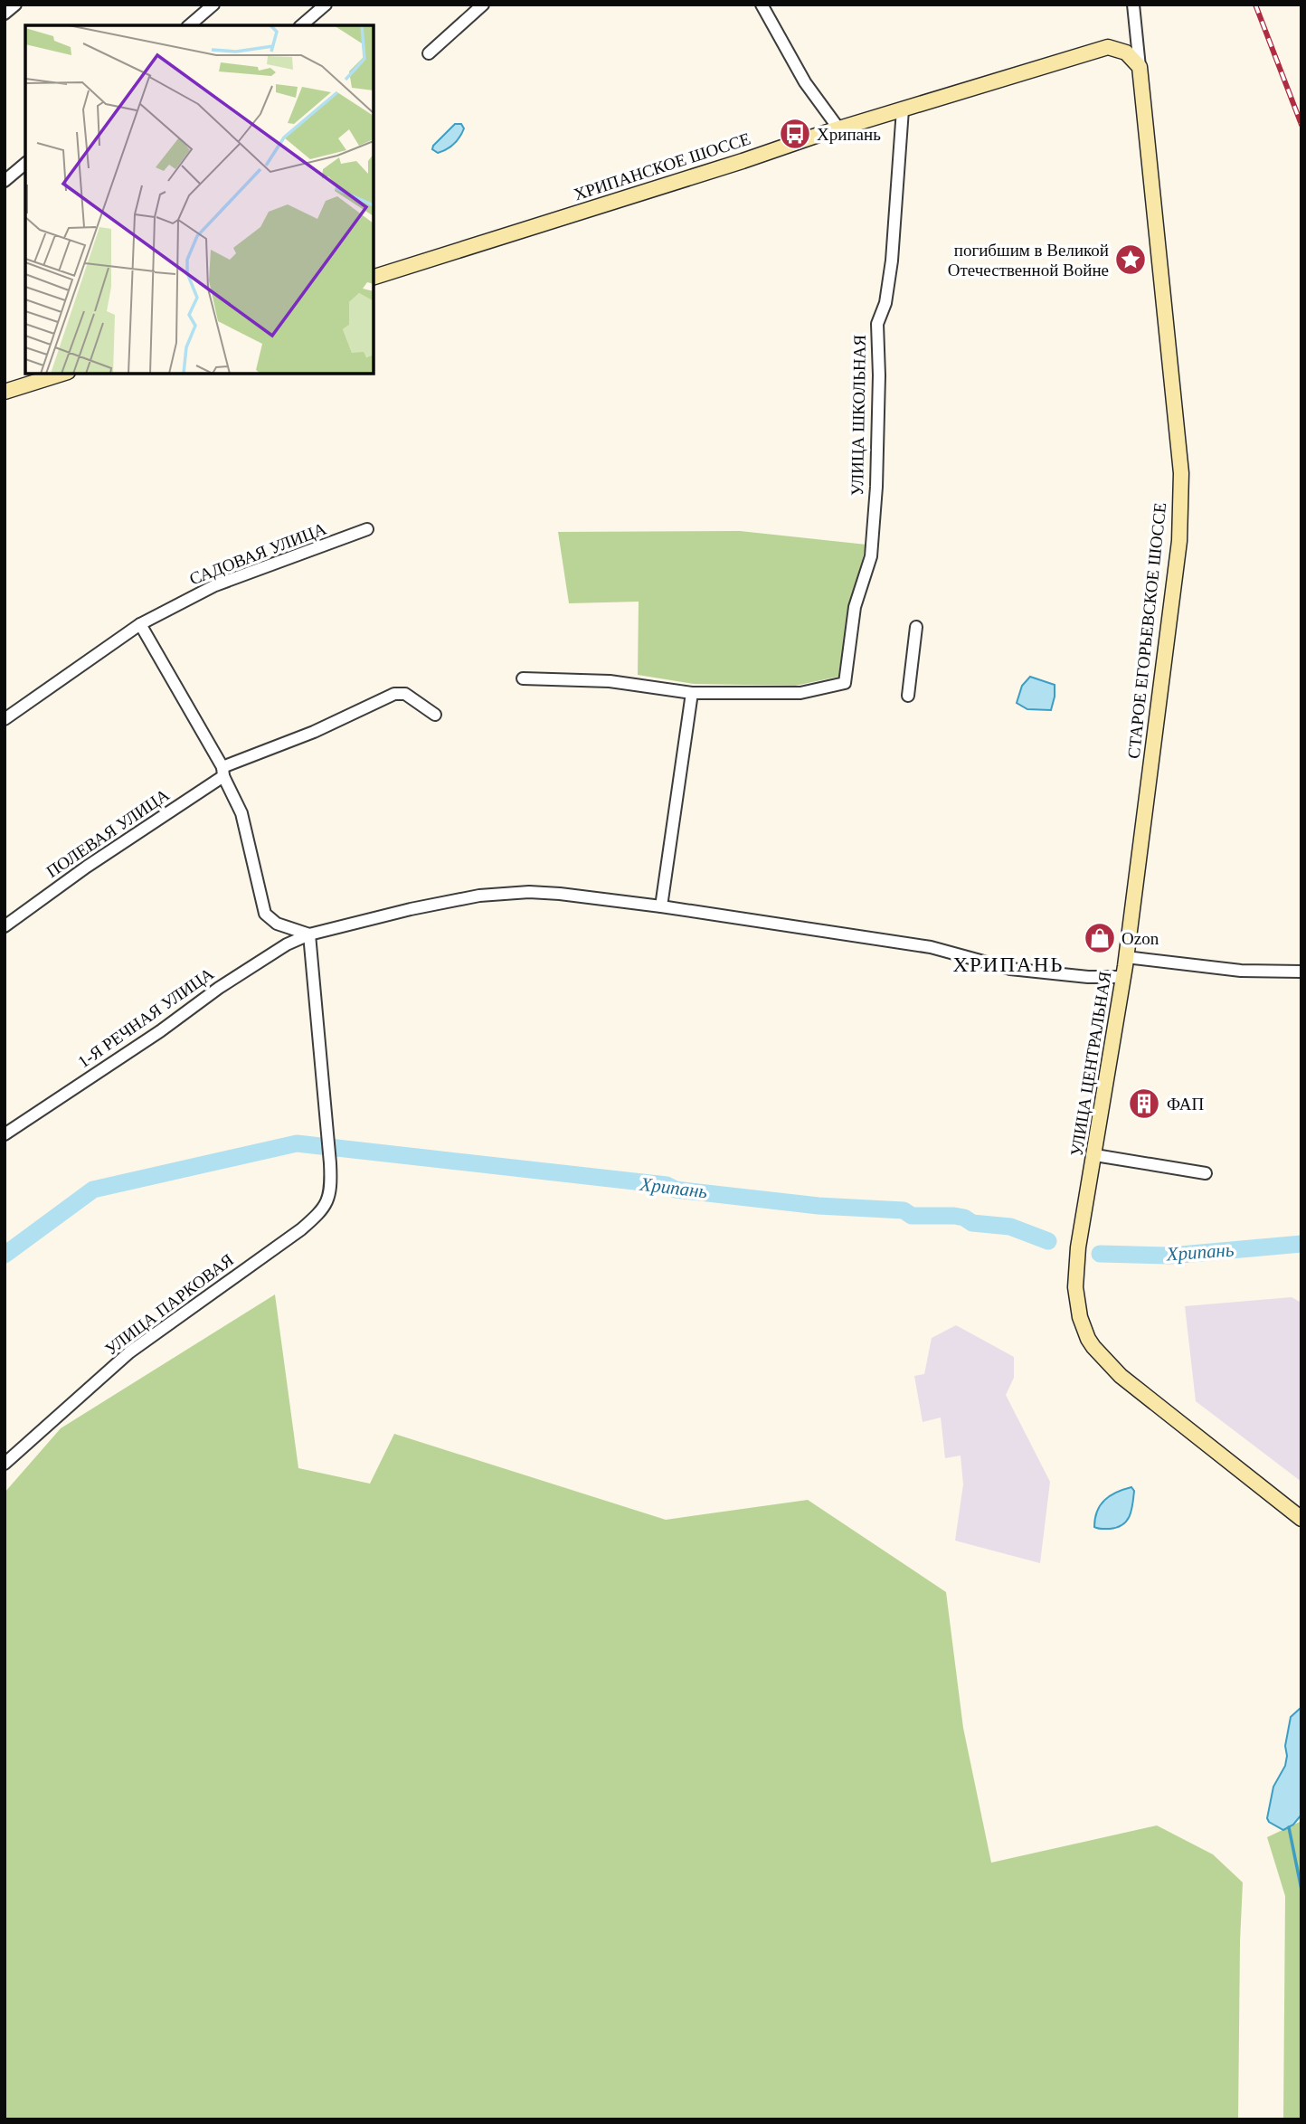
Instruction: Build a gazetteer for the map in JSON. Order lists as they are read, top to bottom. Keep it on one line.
{"streets":{"main road":["ХРИПАНСКОЕ ШОССЕ","СТАРОЕ ЕГОРЬЕВСКОЕ ШОССЕ","УЛИЦА ЦЕНТРАЛЬНАЯ"],"street":["УЛИЦА ШКОЛЬНАЯ","САДОВАЯ УЛИЦА","ПОЛЕВАЯ УЛИЦА","1-Я РЕЧНАЯ УЛИЦА","УЛИЦА ПАРКОВАЯ"]},"crossings":[["ХРИПАНСКОЕ ШОССЕ","УЛИЦА ШКОЛЬНАЯ"],["ХРИПАНСКОЕ ШОССЕ","СТАРОЕ ЕГОРЬЕВСКОЕ ШОССЕ"],["СТАРОЕ ЕГОРЬЕВСКОЕ ШОССЕ","УЛИЦА ЦЕНТРАЛЬНАЯ"],["1-Я РЕЧНАЯ УЛИЦА","УЛИЦА ЦЕНТРАЛЬНАЯ"],["1-Я РЕЧНАЯ УЛИЦА","УЛИЦА ПАРКОВАЯ"]],"districts":["ХРИПАНЬ"],"water":["Хрипань"],"places":{"bus stop":["Хрипань"],"place":["погибшим в Великой Отечественной Войне"],"shop":["Ozon"],"building":["ФАП"]}}
